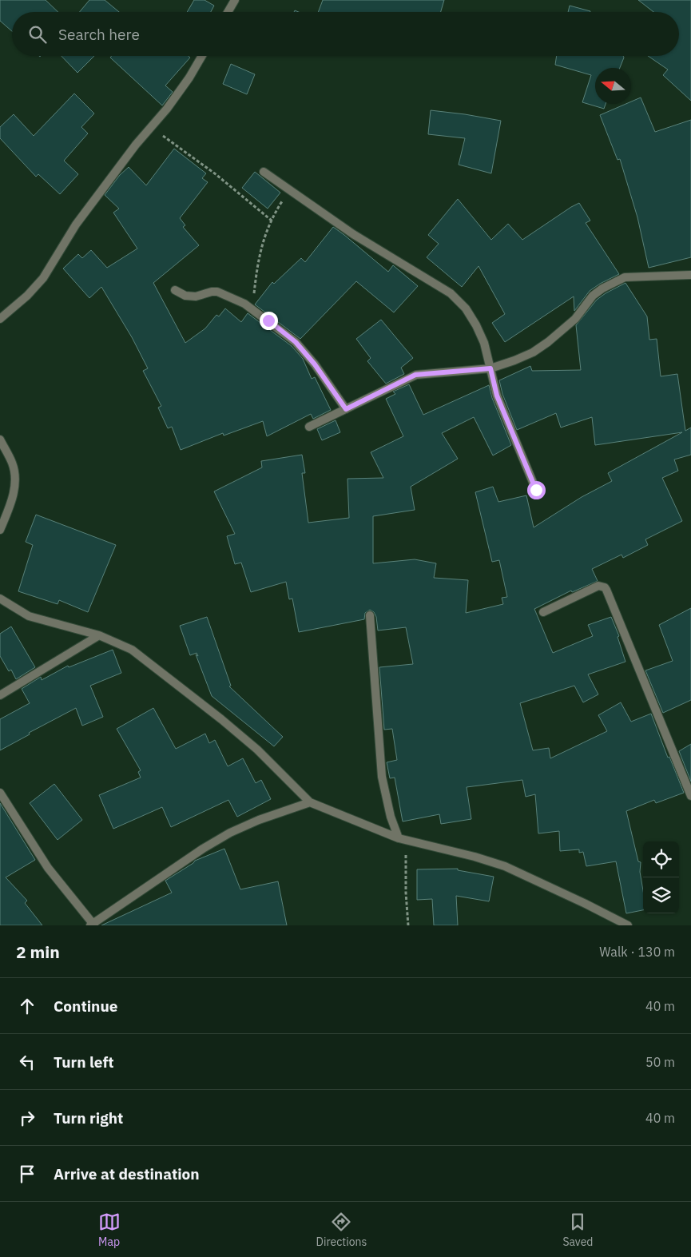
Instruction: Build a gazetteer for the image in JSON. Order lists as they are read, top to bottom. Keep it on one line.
{"north":"left","page":{"search":"Search here","heading":["2 min","Walk · 130 m"],"list":[["Continue","40 m"],["Turn left","50 m"],["Turn right","40 m"],"Arrive at destination"],"nav":["Map","Directions","Saved"]}}
